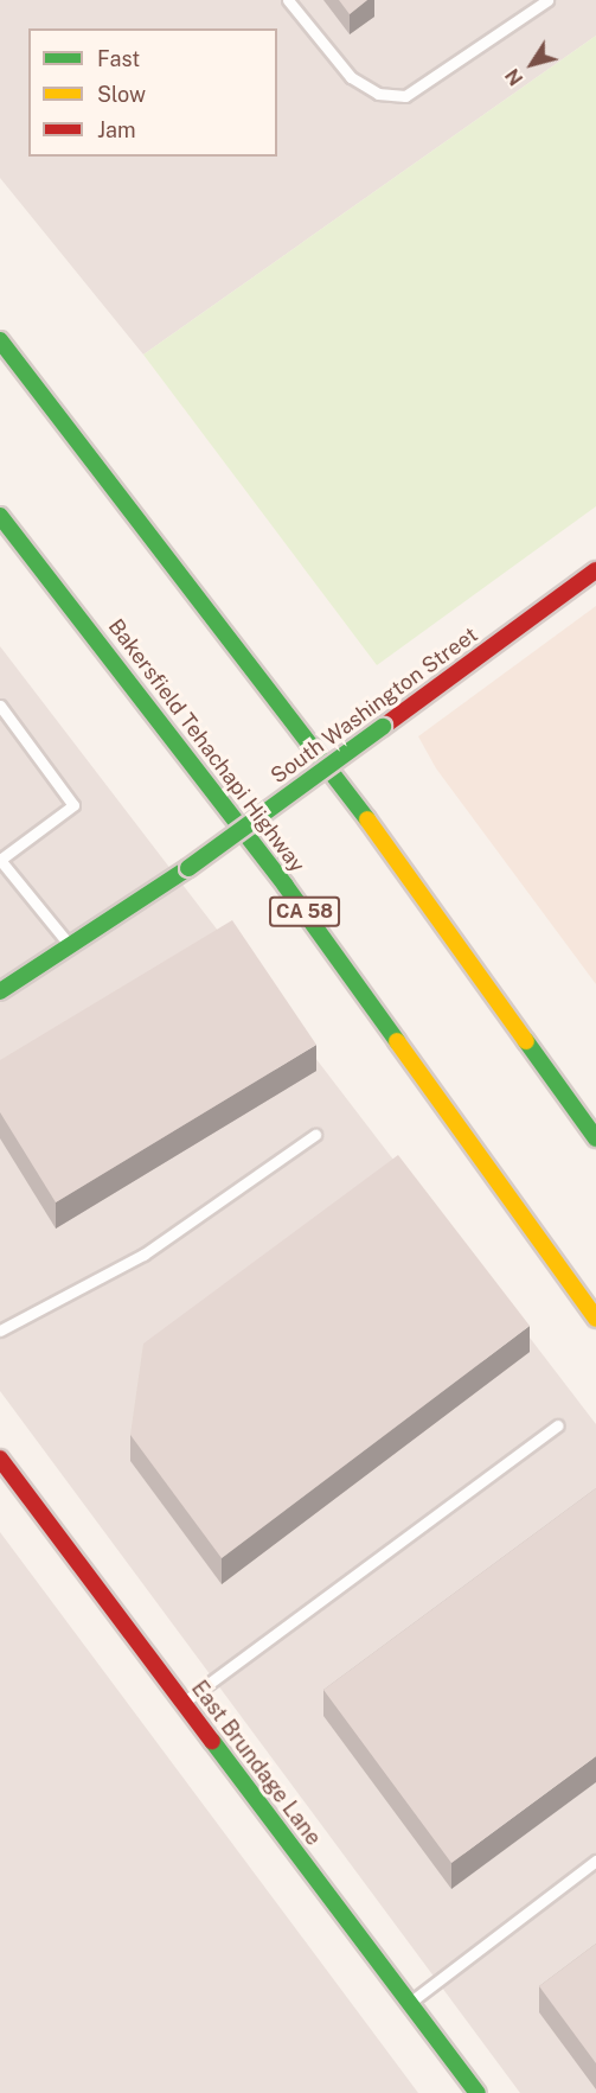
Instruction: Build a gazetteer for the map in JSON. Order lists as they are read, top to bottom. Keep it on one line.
{"streets":{"main road":["South Washington Street","Bakersfield Tehachapi Highway","CA 58","East Brundage Lane"]},"legend":["Fast","Slow","Jam"],"north":"bottom left"}
